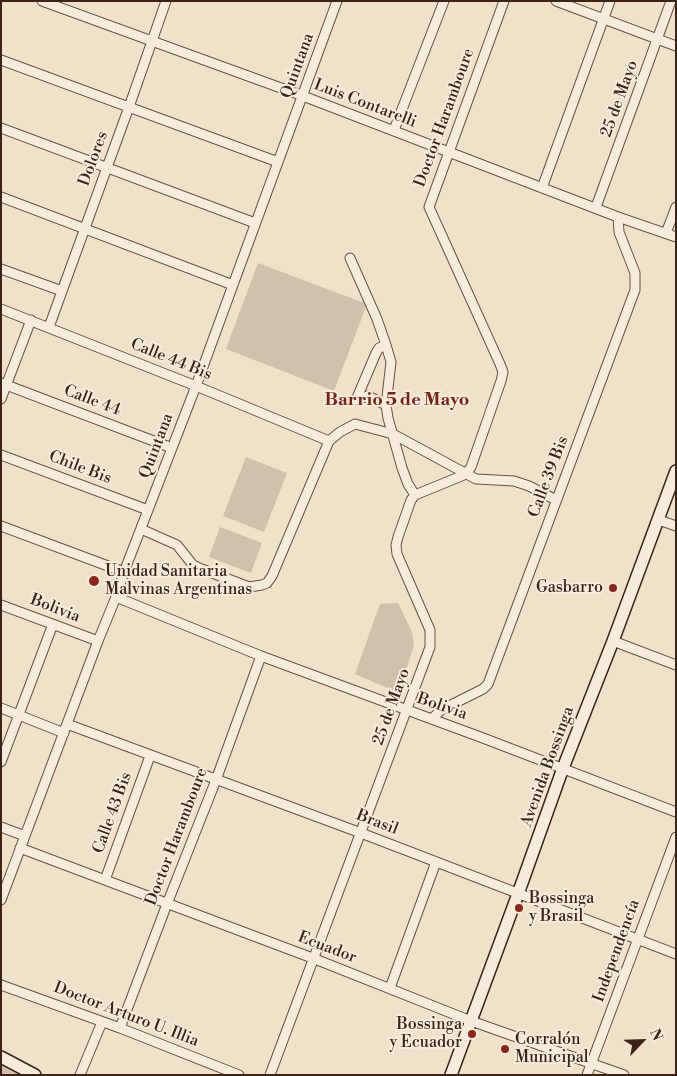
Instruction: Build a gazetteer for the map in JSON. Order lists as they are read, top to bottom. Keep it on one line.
{"streets":{"main road":["Avenida Bossinga"],"street":["Quintana","25 de Mayo","Luis Contarelli","Doctor Haramboure","Dolores","Calle 44 Bis","Calle 44","Chile Bis","Calle 39 Bis","Bolivia","Calle 43 Bis","Brasil","Ecuador","Independencía","Doctor Arturo U. Illia"]},"crossings":[["Quintana","Luis Contarelli"],["Quintana","Calle 44 Bis"],["Quintana","Calle 44"],["Quintana","Chile Bis"],["Quintana","Bolivia"],["Quintana","Brasil"],["Quintana","Ecuador"],["25 de Mayo","Luis Contarelli"],["25 de Mayo","Bolivia"],["25 de Mayo","Brasil"],["25 de Mayo","Ecuador"],["Luis Contarelli","Doctor Haramboure"],["Luis Contarelli","Dolores"],["Luis Contarelli","Calle 39 Bis"],["Doctor Haramboure","Bolivia"],["Doctor Haramboure","Brasil"],["Doctor Haramboure","Ecuador"],["Doctor Haramboure","Doctor Arturo U. Illia"],["Dolores","Calle 44 Bis"],["Calle 39 Bis","Bolivia"],["Bolivia","Avenida Bossinga"],["Avenida Bossinga","Brasil"],["Avenida Bossinga","Ecuador"],["Calle 43 Bis","Brasil"],["Calle 43 Bis","Ecuador"],["Brasil","Independencía"],["Ecuador","Independencía"]],"districts":["Barrio 5 de Mayo"],"places":["Unidad Sanitaria Malvinas Argentinas","Gasbarro","Bossinga y Brasil","Bossinga y Ecuador","Corralón Municipal"],"north":"top right"}
